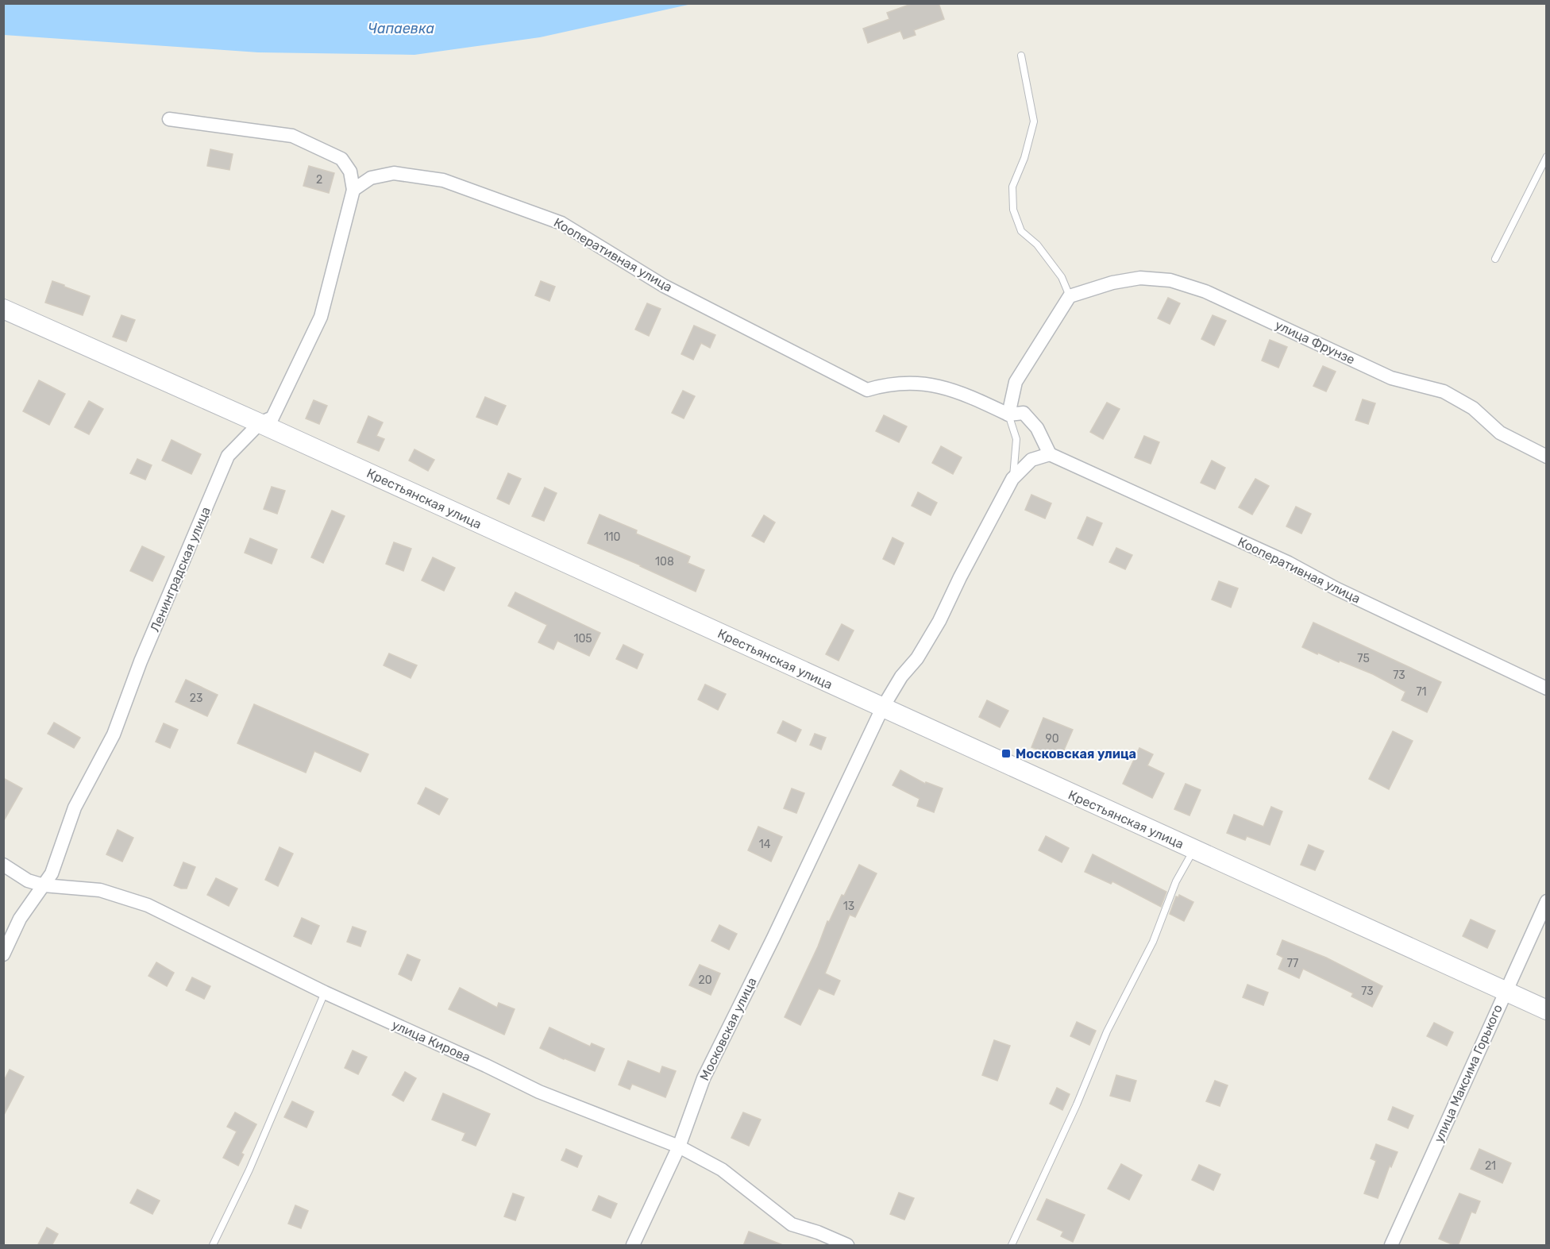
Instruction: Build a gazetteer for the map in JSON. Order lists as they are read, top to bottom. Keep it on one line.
{"streets":{"street":["Кооперативная улица","улица Фрунзе","Крестьянская улица","Ленинградская улица","Московская улица","улица Кирова","улица Максима Горького"]},"crossings":[["Кооперативная улица","Ленинградская улица"],["Кооперативная улица","Московская улица"],["Крестьянская улица","Ленинградская улица"],["Крестьянская улица","Московская улица"],["Крестьянская улица","улица Максима Горького"],["Ленинградская улица","улица Кирова"],["Московская улица","улица Кирова"]],"water":["Чапаевка"],"places":{"transit":["Московская улица"]},"house_numbers":["2","110","108","105","75","73","71","23","90","14","13","77","20","73","21"]}
